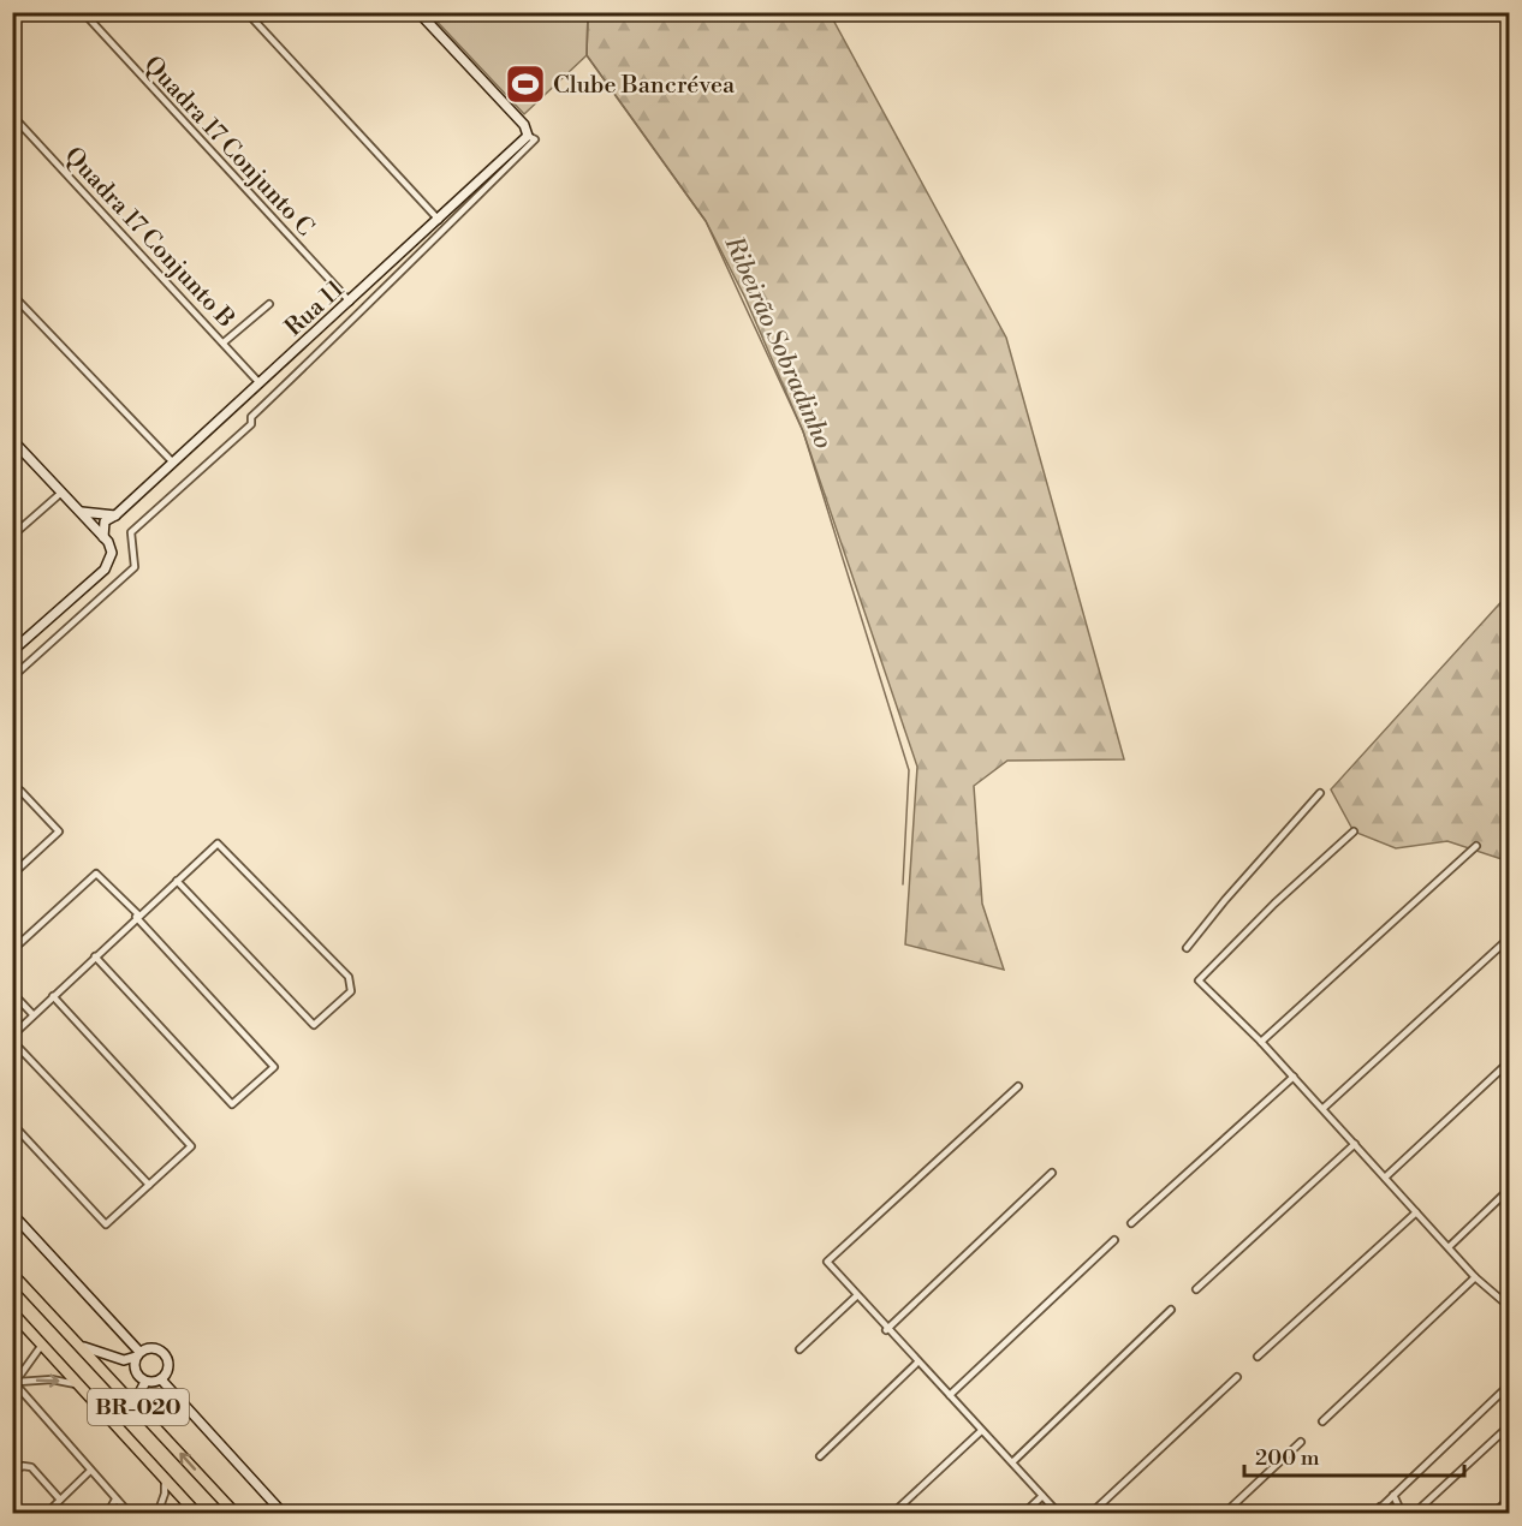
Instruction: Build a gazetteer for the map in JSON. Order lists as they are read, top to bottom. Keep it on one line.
{"streets":{"highway":["BR-020"],"street":["Quadra 17 Conjunto C","Quadra 17 Conjunto B","Rua 11"]},"crossings":[["Quadra 17 Conjunto C","Rua 11"],["Quadra 17 Conjunto B","Rua 11"]],"water":["Ribeirão Sobradinho"],"places":{"sports":["Clube Bancrévea"]},"scale_bar":"200 m"}
